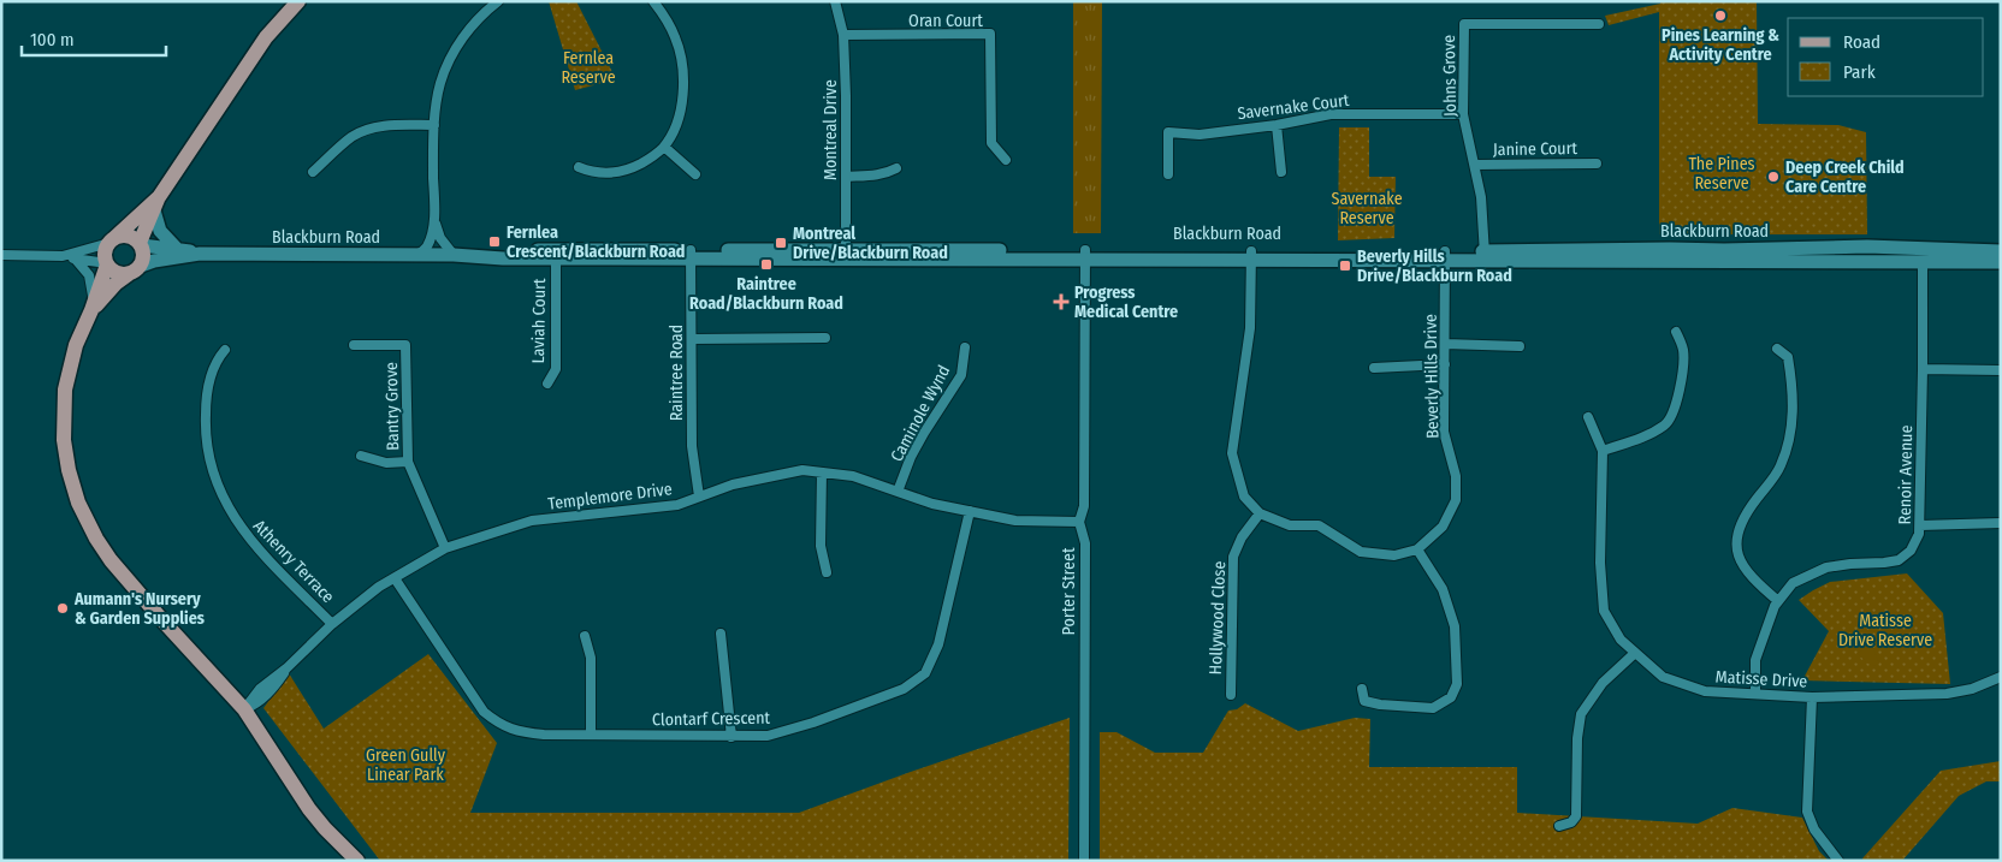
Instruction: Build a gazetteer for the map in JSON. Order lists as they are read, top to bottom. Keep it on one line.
{"streets":{"main road":["Blackburn Road"],"street":["Oran Court","Johns Grove","Savernake Court","Montreal Drive","Janine Court","Laviah Court","Raintree Road","Beverly Hills Drive","Bantry Grove","Caminole Wynd","Renoir Avenue","Templemore Drive","Athenry Terrace","Porter Street","Hollywood Close","Matisse Drive","Clontarf Crescent"]},"crossings":[["Oran Court","Montreal Drive"],["Johns Grove","Savernake Court"],["Johns Grove","Janine Court"],["Johns Grove","Blackburn Road"],["Montreal Drive","Blackburn Road"],["Blackburn Road","Laviah Court"],["Blackburn Road","Raintree Road"],["Blackburn Road","Beverly Hills Drive"],["Blackburn Road","Renoir Avenue"],["Blackburn Road","Porter Street"],["Raintree Road","Templemore Drive"],["Bantry Grove","Templemore Drive"],["Caminole Wynd","Templemore Drive"],["Renoir Avenue","Matisse Drive"],["Templemore Drive","Athenry Terrace"],["Templemore Drive","Porter Street"],["Templemore Drive","Clontarf Crescent"]],"parks":["Fernlea Reserve","The Pines Reserve","Savernake Reserve","Matisse Drive Reserve","Green Gully Linear Park"],"places":{"other":["Pines Learning & Activity Centre","Deep Creek Child Care Centre","Aumann's Nursery & Garden Supplies"],"transit":["Fernlea Crescent/Blackburn Road","Montreal Drive/Blackburn Road","Raintree Road/Blackburn Road","Beverly Hills Drive/Blackburn Road"],"health":["Progress Medical Centre"]},"legend":["Road","Park"],"scale_bar":"100 m"}
